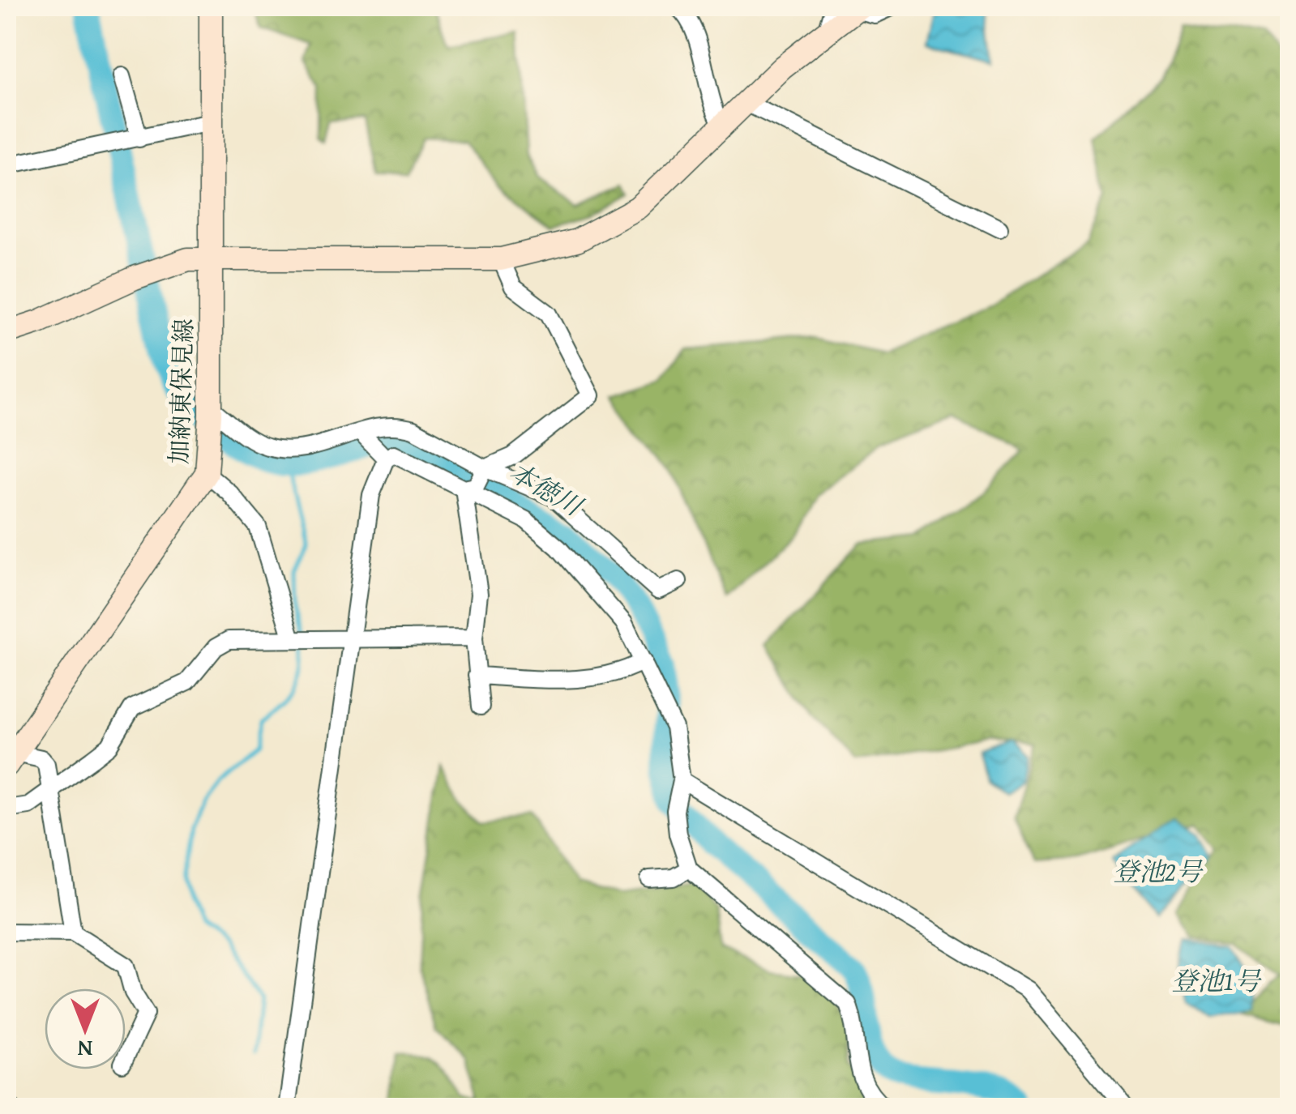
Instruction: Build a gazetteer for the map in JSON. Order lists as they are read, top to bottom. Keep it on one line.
{"streets":{"street":["加納東保見線"]},"water":["本徳川","登池2号","登池1号"],"north":"bottom"}
